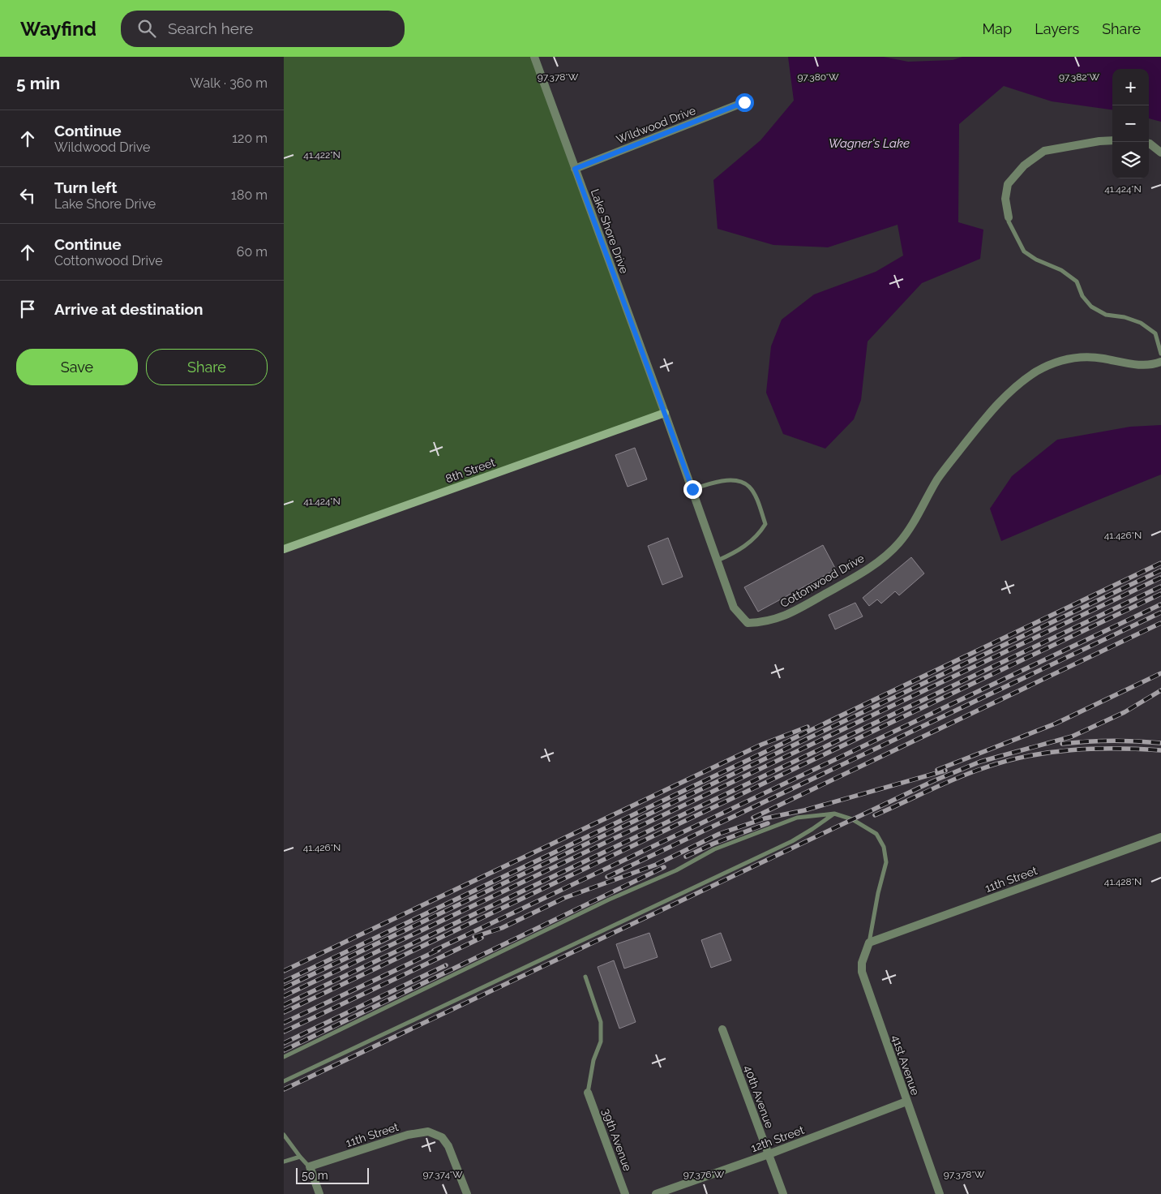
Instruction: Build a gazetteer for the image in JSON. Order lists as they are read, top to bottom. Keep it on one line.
{"streets":{"street":["Wildwood Drive","Lake Shore Drive","8th Street","Cottonwood Drive","11th Street","41st Avenue","40th Avenue","12th Street","39th Avenue"]},"crossings":[["Wildwood Drive","Lake Shore Drive"],["Lake Shore Drive","8th Street"],["Lake Shore Drive","Cottonwood Drive"],["8th Street","Cottonwood Drive"],["11th Street","41st Avenue"],["41st Avenue","12th Street"],["40th Avenue","12th Street"]],"water":["Wagner's Lake"],"scale_bar":"50 m","page":{"header":"Wayfind","search":"Search here","nav":["Map","Layers","Share"],"heading":["5 min","Walk · 360 m"],"map_buttons":["+","−"],"list":[["Continue","Wildwood Drive","120 m"],["Turn left","Lake Shore Drive","180 m"],["Continue","Cottonwood Drive","60 m"],"Arrive at destination"],"buttons":["Save","Share"],"scale":"50 m"},"coordinates":["97.380°W","97.382°W","97.378°W","41.422°N","41.424°N","41.426°N","41.428°N","97.374°W","97.376°W"]}
